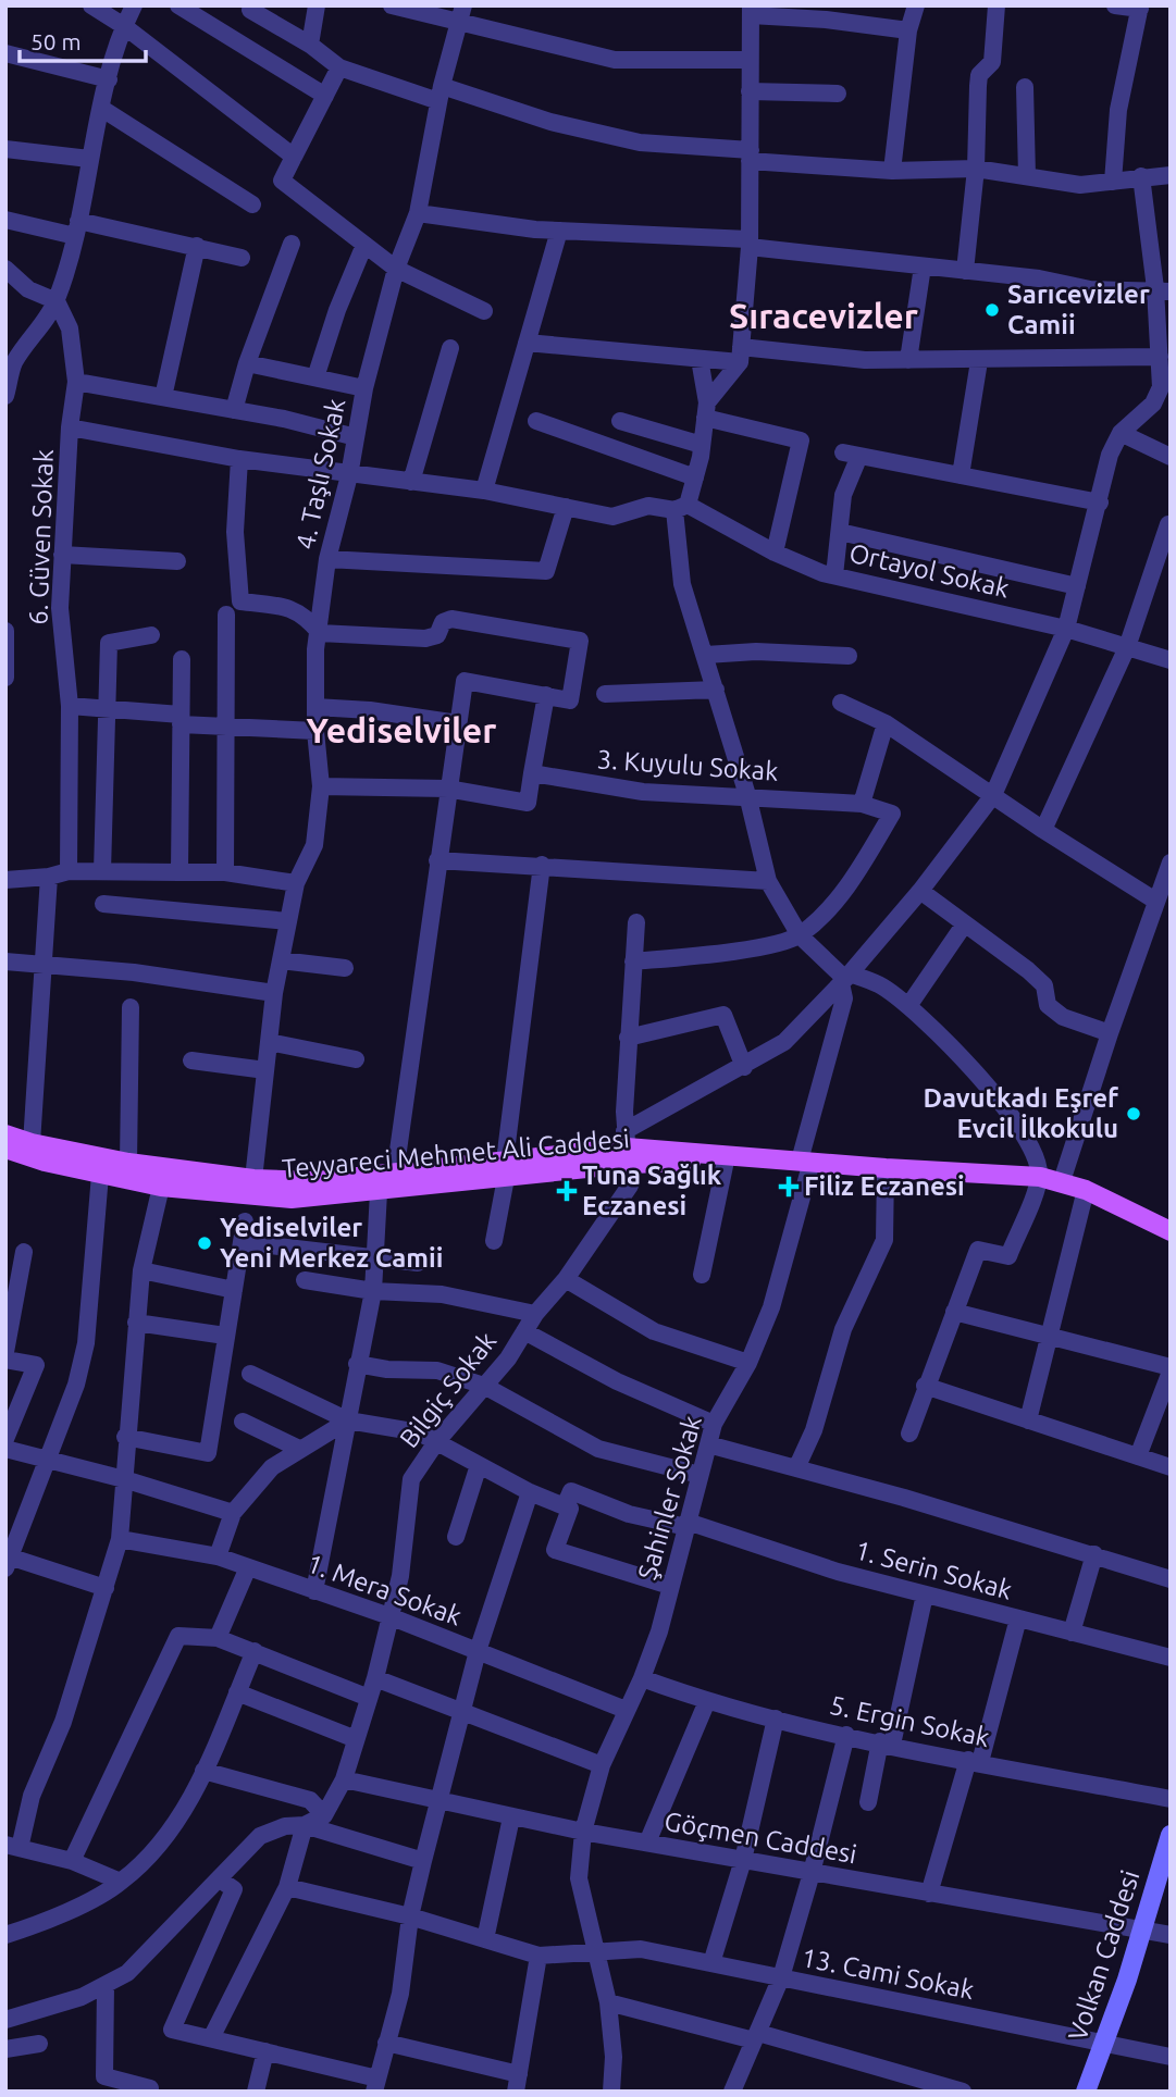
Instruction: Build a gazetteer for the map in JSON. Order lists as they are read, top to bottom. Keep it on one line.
{"streets":{"main road":["Teyyareci Mehmet Ali Caddesi","Volkan Caddesi"],"street":["4. Taşlı Sokak","6. Güven Sokak","Ortayol Sokak","3. Kuyulu Sokak","Bilgiç Sokak","Şahinler Sokak","1. Serin Sokak","1. Mera Sokak","5. Ergin Sokak","Göçmen Caddesi","13. Cami Sokak"]},"crossings":[["4. Taşlı Sokak","Teyyareci Mehmet Ali Caddesi"],["Teyyareci Mehmet Ali Caddesi","Bilgiç Sokak"],["Teyyareci Mehmet Ali Caddesi","Şahinler Sokak"],["Bilgiç Sokak","1. Mera Sokak"],["Bilgiç Sokak","Göçmen Caddesi"],["Şahinler Sokak","1. Serin Sokak"],["Şahinler Sokak","1. Mera Sokak"],["Şahinler Sokak","5. Ergin Sokak"],["Şahinler Sokak","Göçmen Caddesi"],["Şahinler Sokak","13. Cami Sokak"],["Göçmen Caddesi","Volkan Caddesi"],["Volkan Caddesi","13. Cami Sokak"]],"districts":["Sıracevizler","Yediselviler"],"places":{"other":["Sarıcevizler Camii","Davutkadı Eşref Evcil İlkokulu","Yediselviler Yeni Merkez Camii"],"health":["Filiz Eczanesi","Tuna Sağlık Eczanesi"]},"scale_bar":"50 m"}
